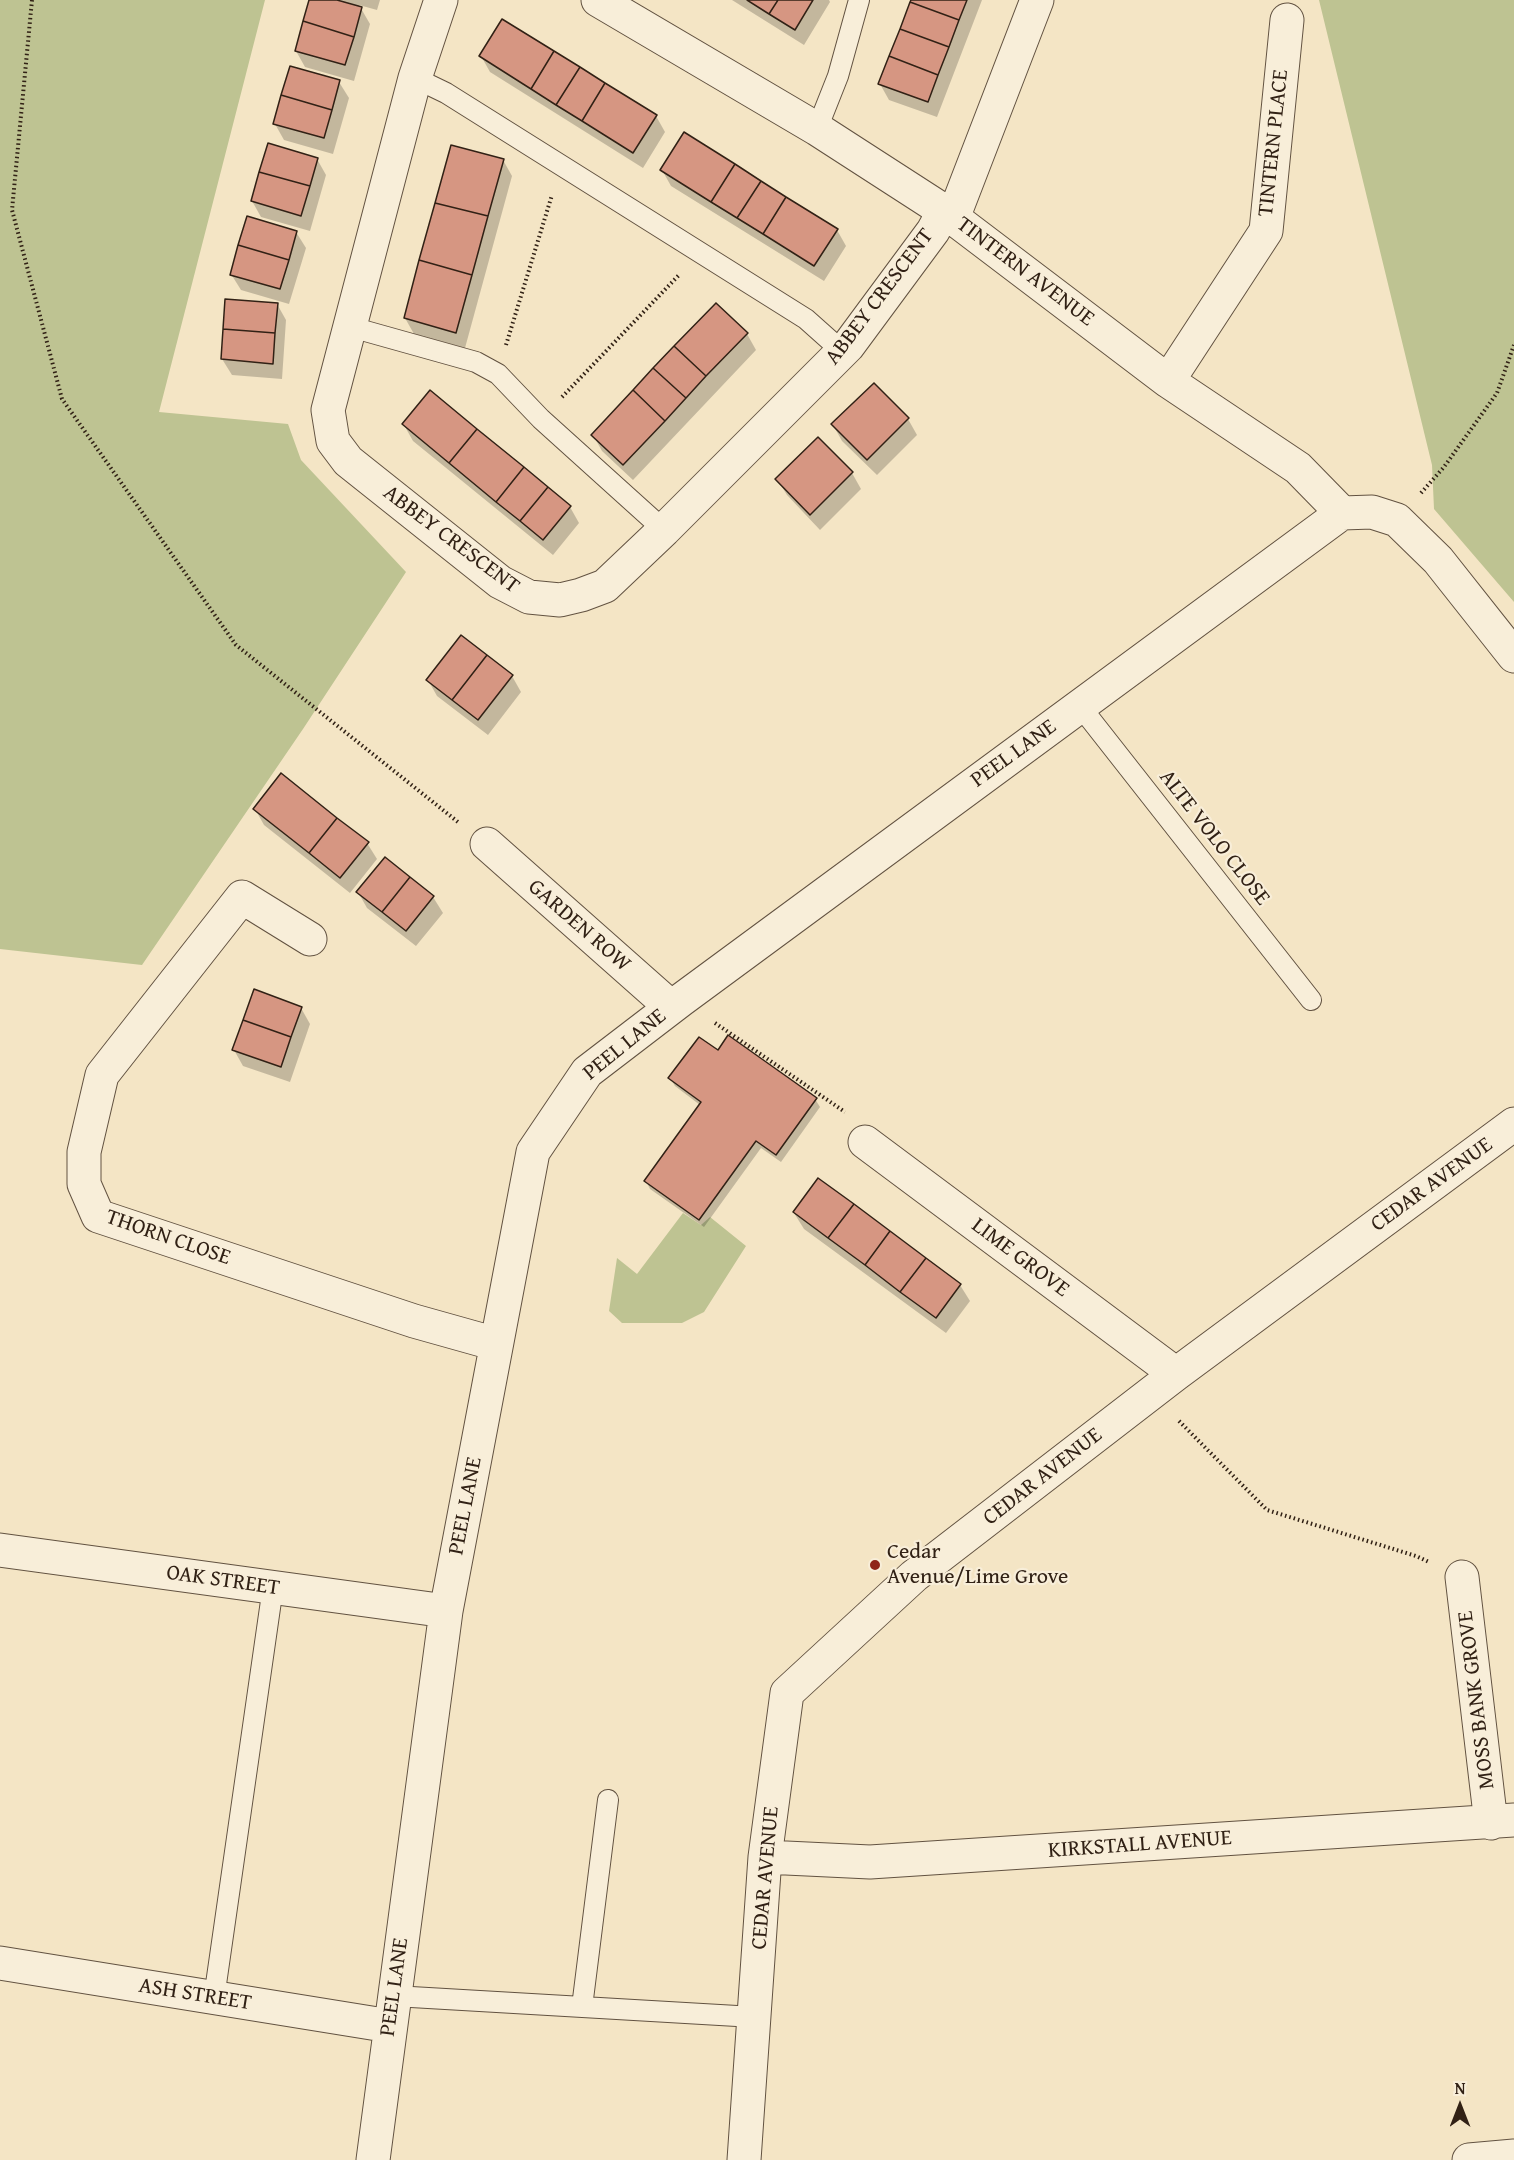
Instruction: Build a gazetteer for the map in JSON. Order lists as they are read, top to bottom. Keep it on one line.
{"streets":{"street":["TINTERN PLACE","TINTERN AVENUE","ABBEY CRESCENT","PEEL LANE","GARDEN ROW","CEDAR AVENUE","THORN CLOSE","LIME GROVE","OAK STREET","MOSS BANK GROVE","KIRKSTALL AVENUE","ASH STREET"],"lane":["ALTE VOLO CLOSE"]},"crossings":[["TINTERN PLACE","TINTERN AVENUE"],["TINTERN AVENUE","ABBEY CRESCENT"],["TINTERN AVENUE","PEEL LANE"],["PEEL LANE","ALTE VOLO CLOSE"],["PEEL LANE","GARDEN ROW"],["PEEL LANE","THORN CLOSE"],["PEEL LANE","OAK STREET"],["PEEL LANE","ASH STREET"],["CEDAR AVENUE","LIME GROVE"],["CEDAR AVENUE","KIRKSTALL AVENUE"],["MOSS BANK GROVE","KIRKSTALL AVENUE"]],"places":["Cedar Avenue/Lime Grove"],"north":"top"}
